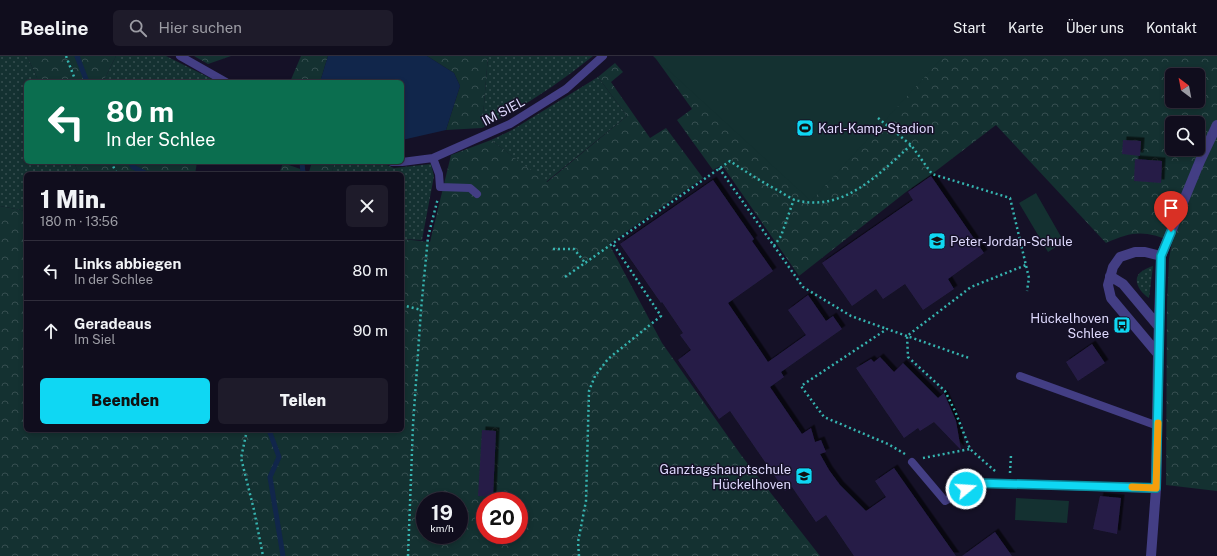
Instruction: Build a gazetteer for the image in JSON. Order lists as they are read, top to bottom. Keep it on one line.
{"streets":{"lane":["IM SIEL"]},"places":{"sports":["Karl-Kamp-Stadion"],"school or university":["Peter-Jordan-Schule","Ganztagshauptschule Hückelhoven"],"bus stop":["Hückelhoven Schlee"]},"north":"top left","page":{"header":"Beeline","search":"Hier suchen","nav":["Start","Karte","Über uns","Kontakt"],"turn":["80 m","In der Schlee"],"heading":["1 Min.","180 m · 13:56"],"list":[{"name":"Links abbiegen","note":"In der Schlee","value":"80 m"},{"name":"Geradeaus","note":"Im Siel","value":"90 m"}],"buttons":["Beenden","Teilen"],"speed":"19 km/h","limit":"20"}}
